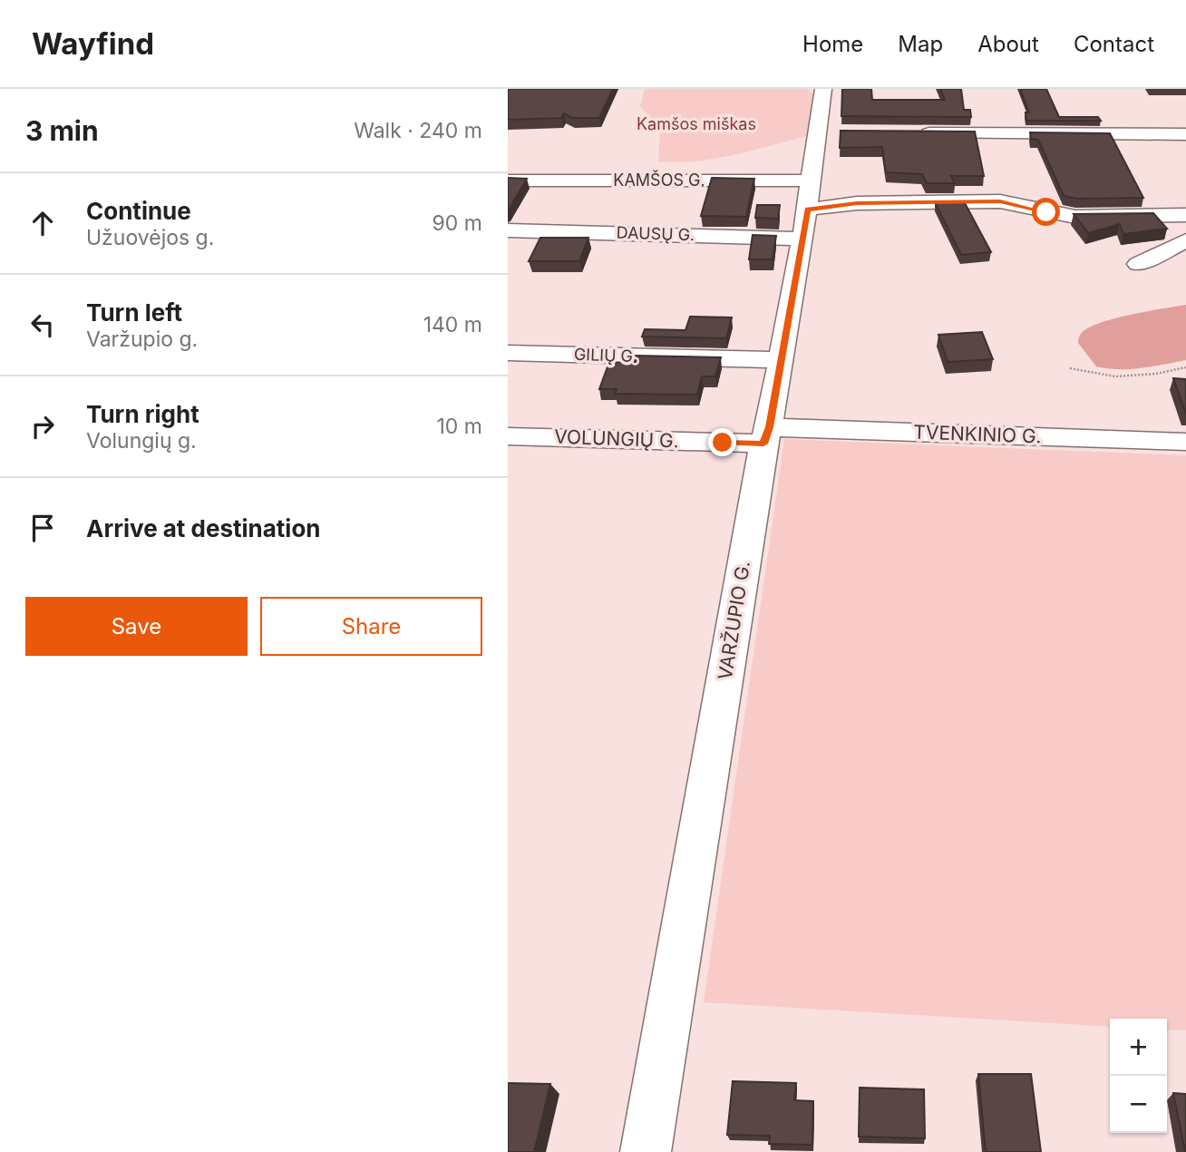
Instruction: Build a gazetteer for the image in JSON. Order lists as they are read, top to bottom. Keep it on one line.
{"streets":{"street":["KAMŠOS G.","DAUSŲ G.","GILIŲ G.","TVENKINIO G.","VOLUNGIŲ G.","VARŽUPIO G."]},"crossings":[["KAMŠOS G.","VARŽUPIO G."],["DAUSŲ G.","VARŽUPIO G."],["GILIŲ G.","VARŽUPIO G."],["TVENKINIO G.","VOLUNGIŲ G."],["TVENKINIO G.","VARŽUPIO G."],["VOLUNGIŲ G.","VARŽUPIO G."]],"parks":["Kamšos miškas"],"page":{"header":"Wayfind","nav":["Home","Map","About","Contact"],"heading":["3 min","Walk · 240 m"],"list":[["Continue","Užuovėjos g.","90 m"],["Turn left","Varžupio g.","140 m"],["Turn right","Volungių g.","10 m"],"Arrive at destination"],"buttons":["Save","Share"],"map_buttons":["+","−"]}}
